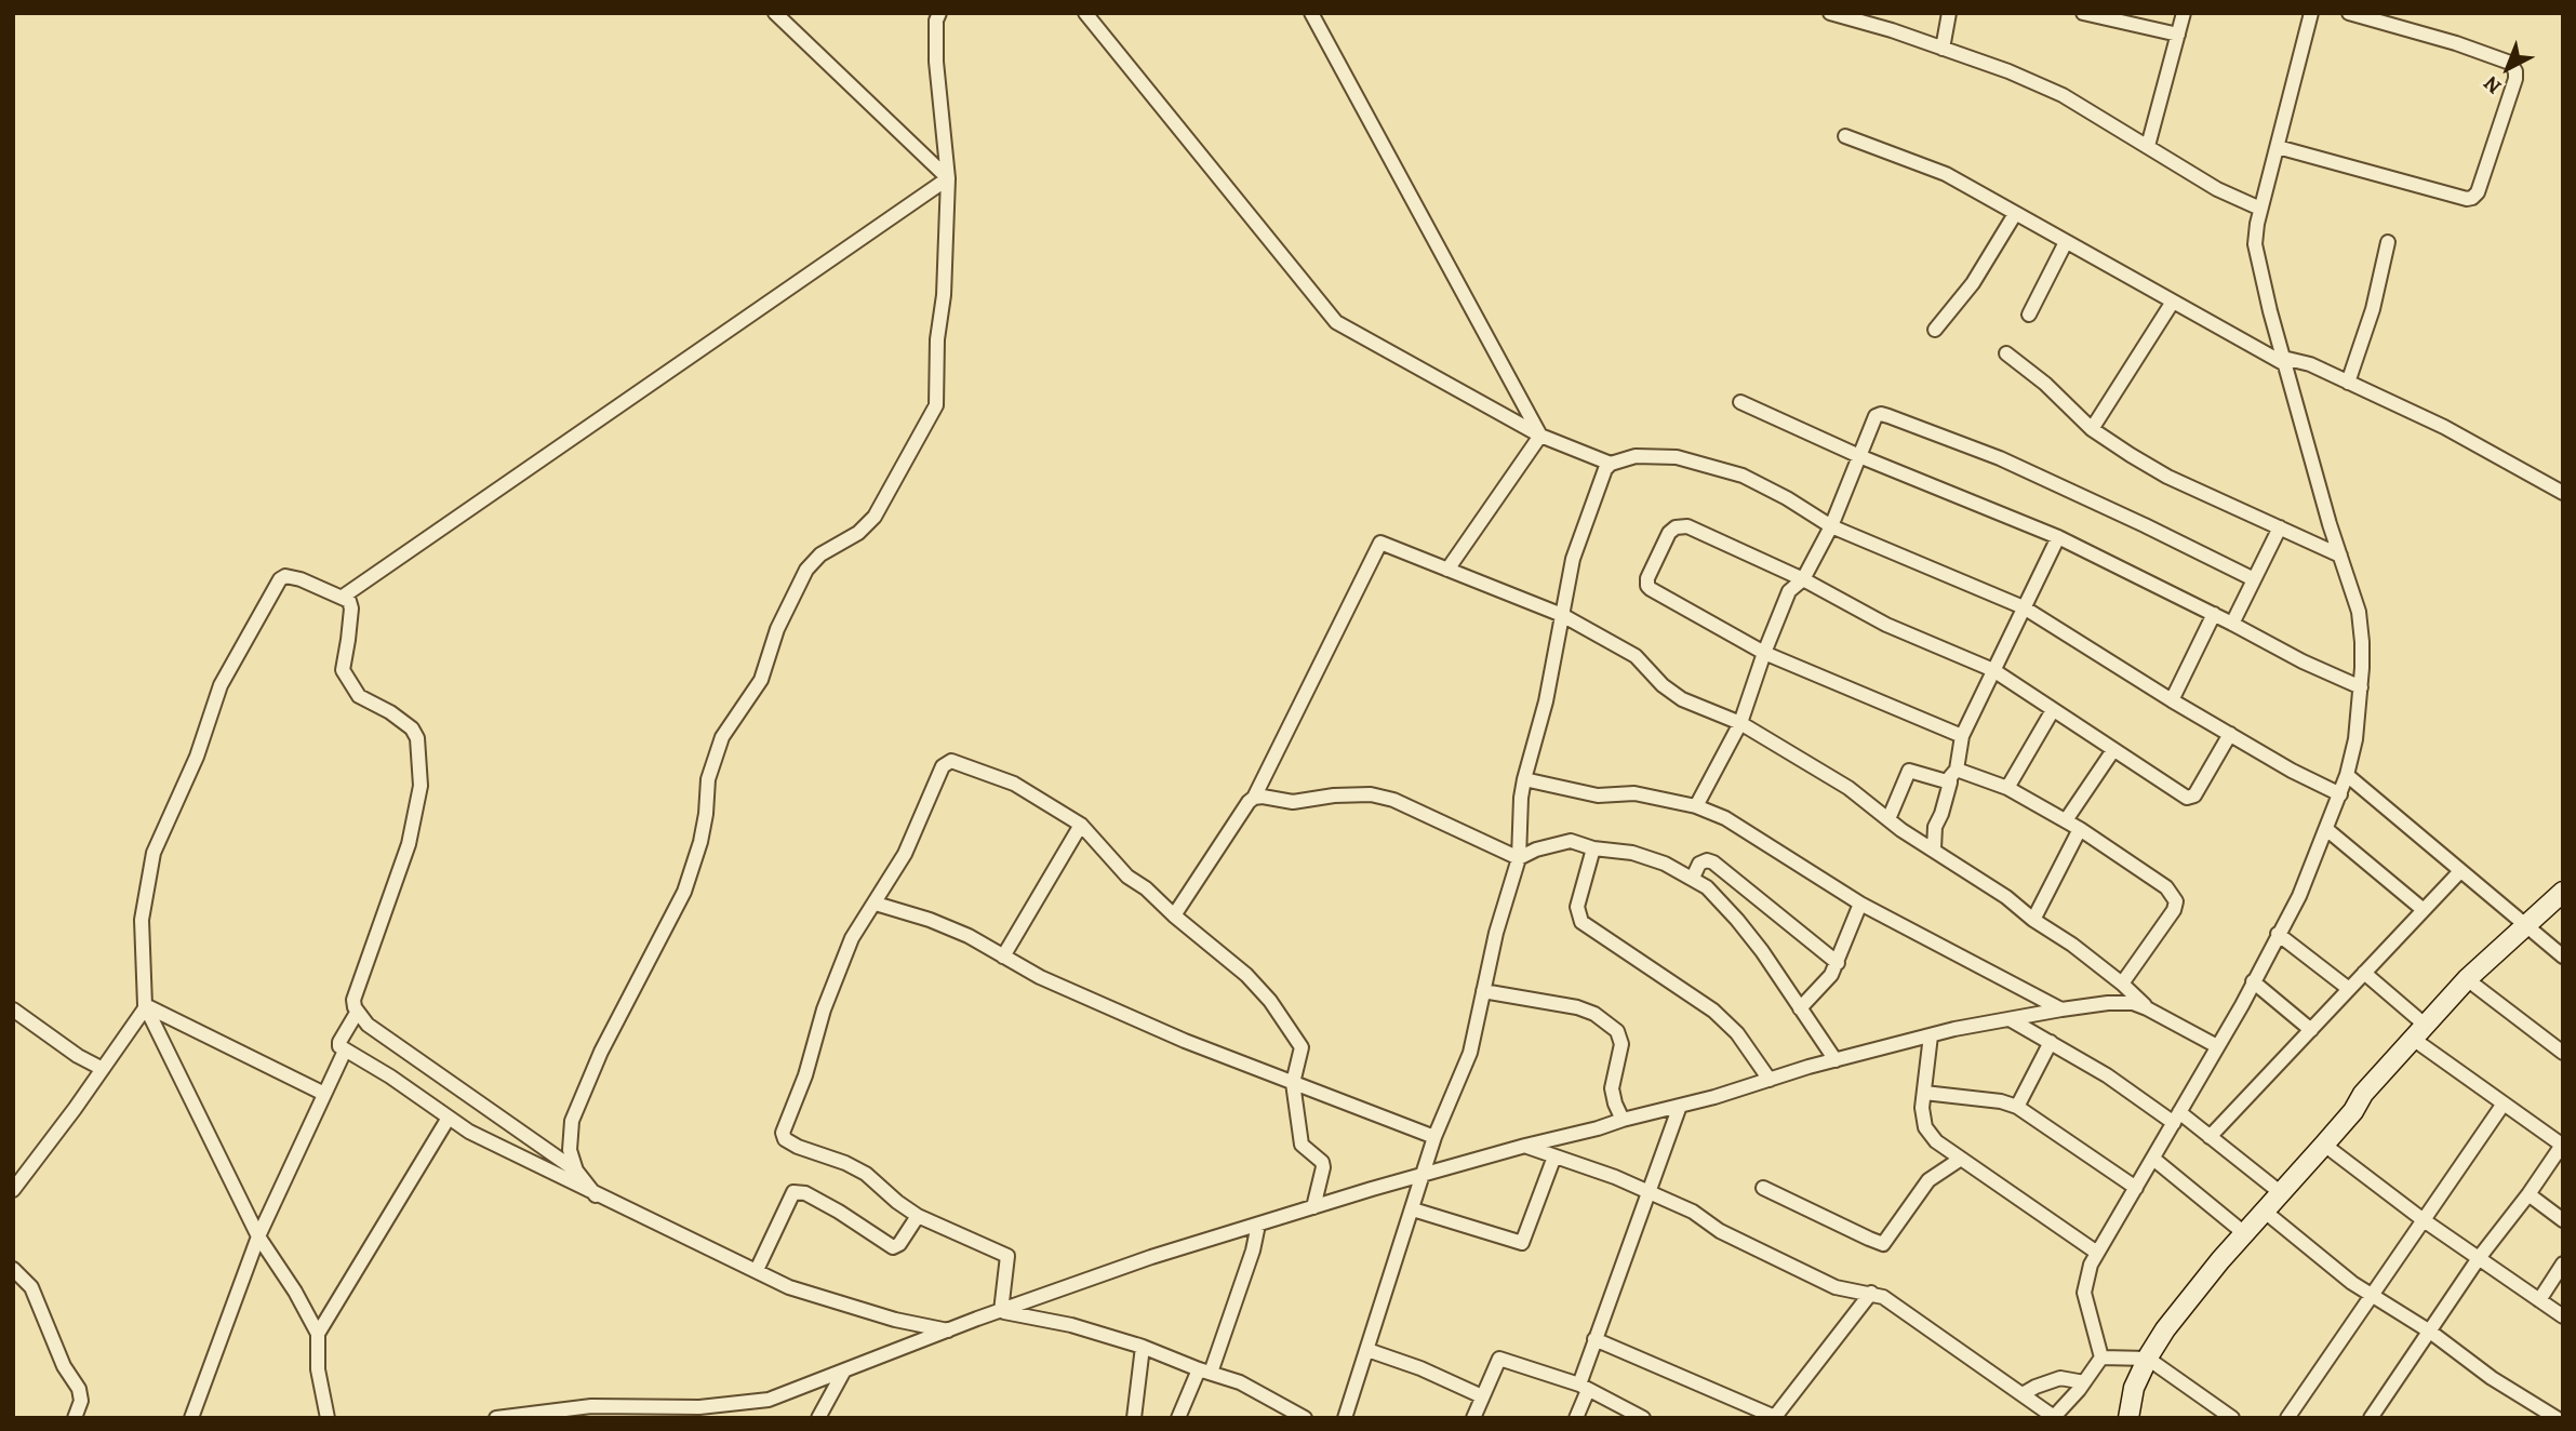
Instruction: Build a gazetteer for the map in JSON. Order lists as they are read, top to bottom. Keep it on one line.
{"north":"bottom left"}
